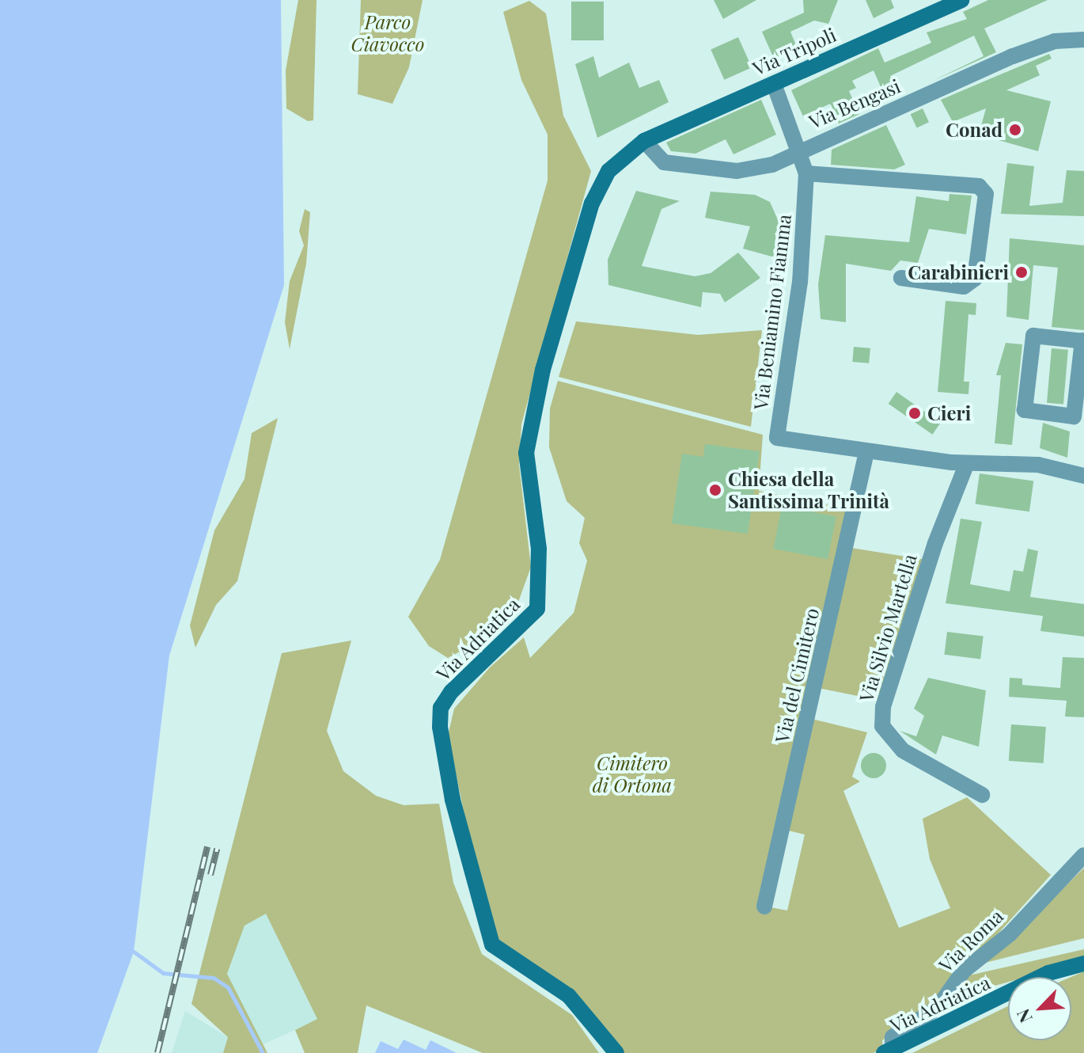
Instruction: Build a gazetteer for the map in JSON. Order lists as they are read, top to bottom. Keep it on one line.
{"streets":{"main road":["Via Tripoli","Via Adriatica"],"street":["Via Bengasi","Via Beniamino Fiamma","Via Silvio Martella","Via del Cimitero","Via Roma"]},"crossings":[["Via Tripoli","Via Bengasi"],["Via Tripoli","Via Beniamino Fiamma"],["Via Tripoli","Via Adriatica"],["Via Bengasi","Via Beniamino Fiamma"],["Via Bengasi","Via Adriatica"],["Via Beniamino Fiamma","Via del Cimitero"],["Via Adriatica","Via Roma"]],"parks":["Parco Ciavocco","Cimitero di Ortona"],"places":["Conad","Carabinieri","Cieri","Chiesa della Santissima Trinità"],"north":"bottom left"}
